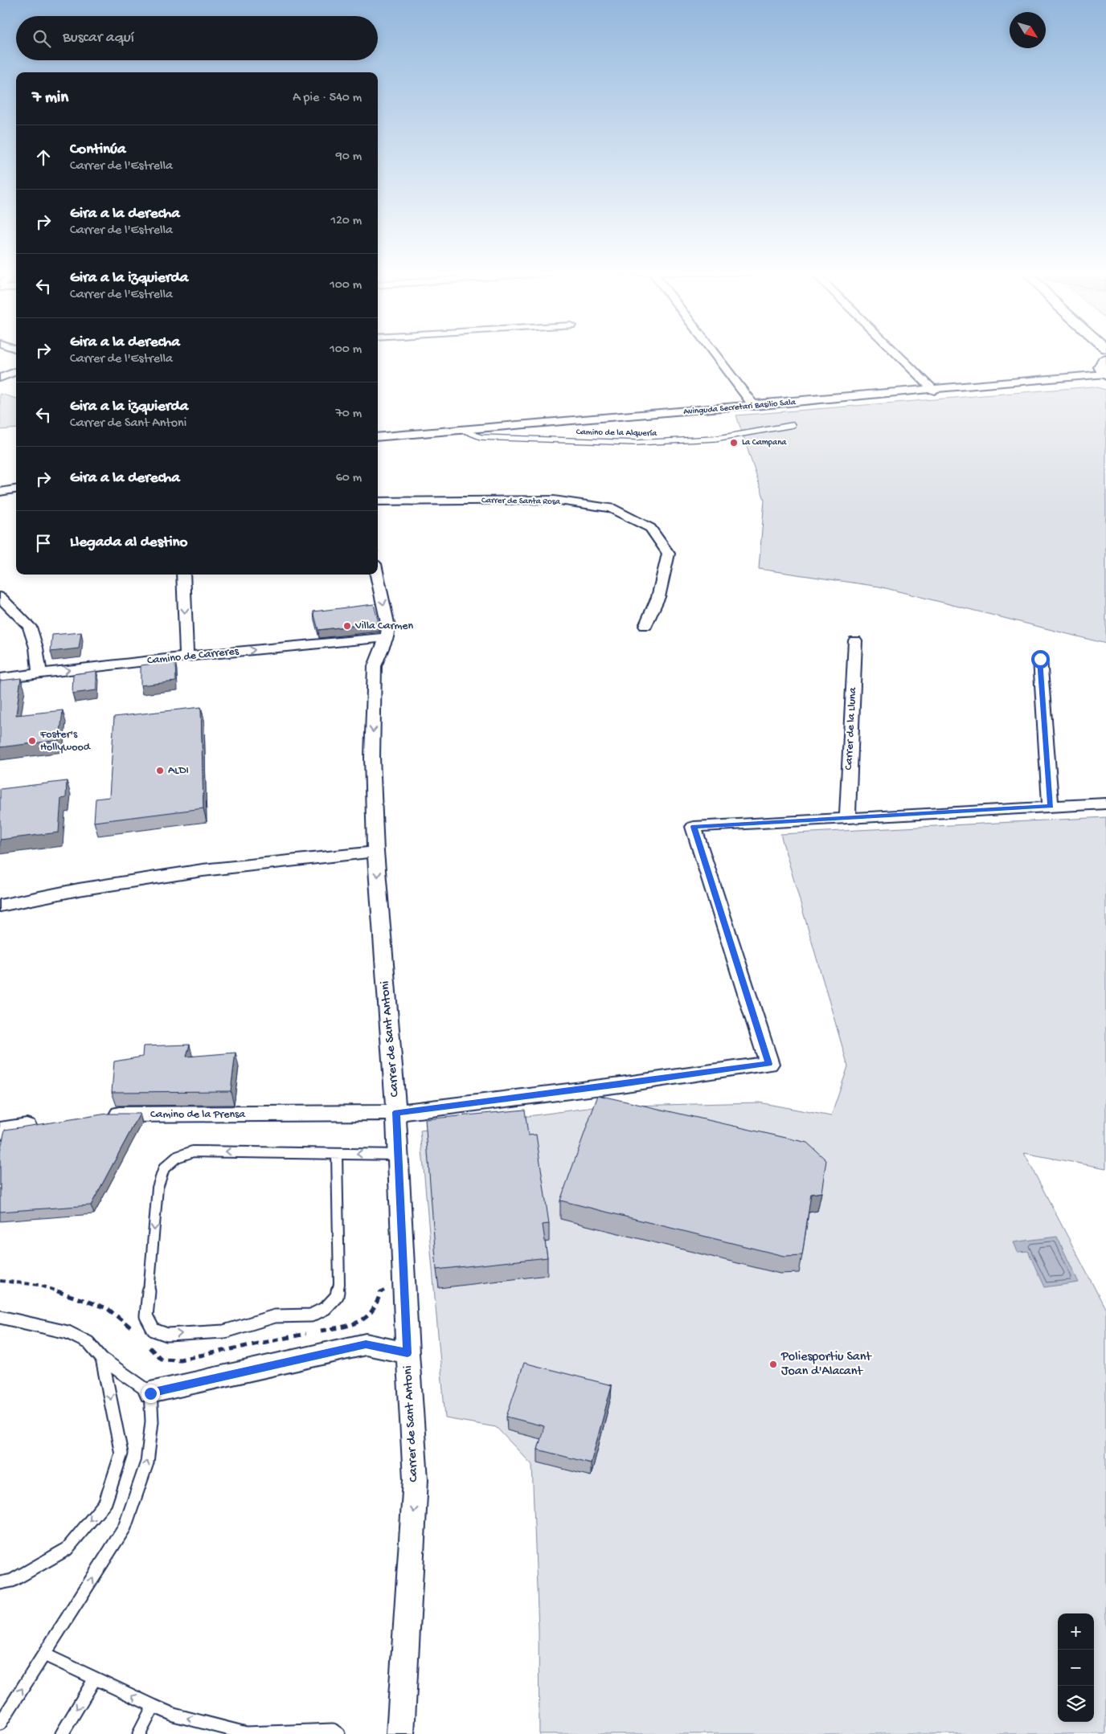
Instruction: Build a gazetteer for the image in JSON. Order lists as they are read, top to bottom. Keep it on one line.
{"streets":{"street":["Avinguda Secretari Basilio Sala","Carrer de Santa Rosa","Camino de Carreres","Carrer de la Lluna","Carrer de Sant Antoni","Camino de la Prensa"],"lane":["Camino de la Alquería"]},"crossings":[["Avinguda Secretari Basilio Sala","Camino de la Alquería"],["Camino de Carreres","Carrer de Sant Antoni"],["Carrer de la Lluna","Camino de la Prensa"],["Carrer de Sant Antoni","Camino de la Prensa"]],"one_way":["Camino de Carreres","Carrer de Sant Antoni"],"places":["La Campana","Villa Carmen","Foster's Hollywood","ALDI","Poliesportiu Sant Joan d'Alacant"],"north":"bottom right","page":{"search":"Buscar aquí","heading":["7 min","A pie · 540 m"],"list":[["Continúa","Carrer de l'Estrella","90 m"],["Gira a la derecha","Carrer de l'Estrella","120 m"],["Gira a la izquierda","Carrer de l'Estrella","100 m"],["Gira a la derecha","Carrer de l'Estrella","100 m"],["Gira a la izquierda","Carrer de Sant Antoni","70 m"],["Gira a la derecha","60 m"],"Llegada al destino"],"map_buttons":["+","−"]}}
